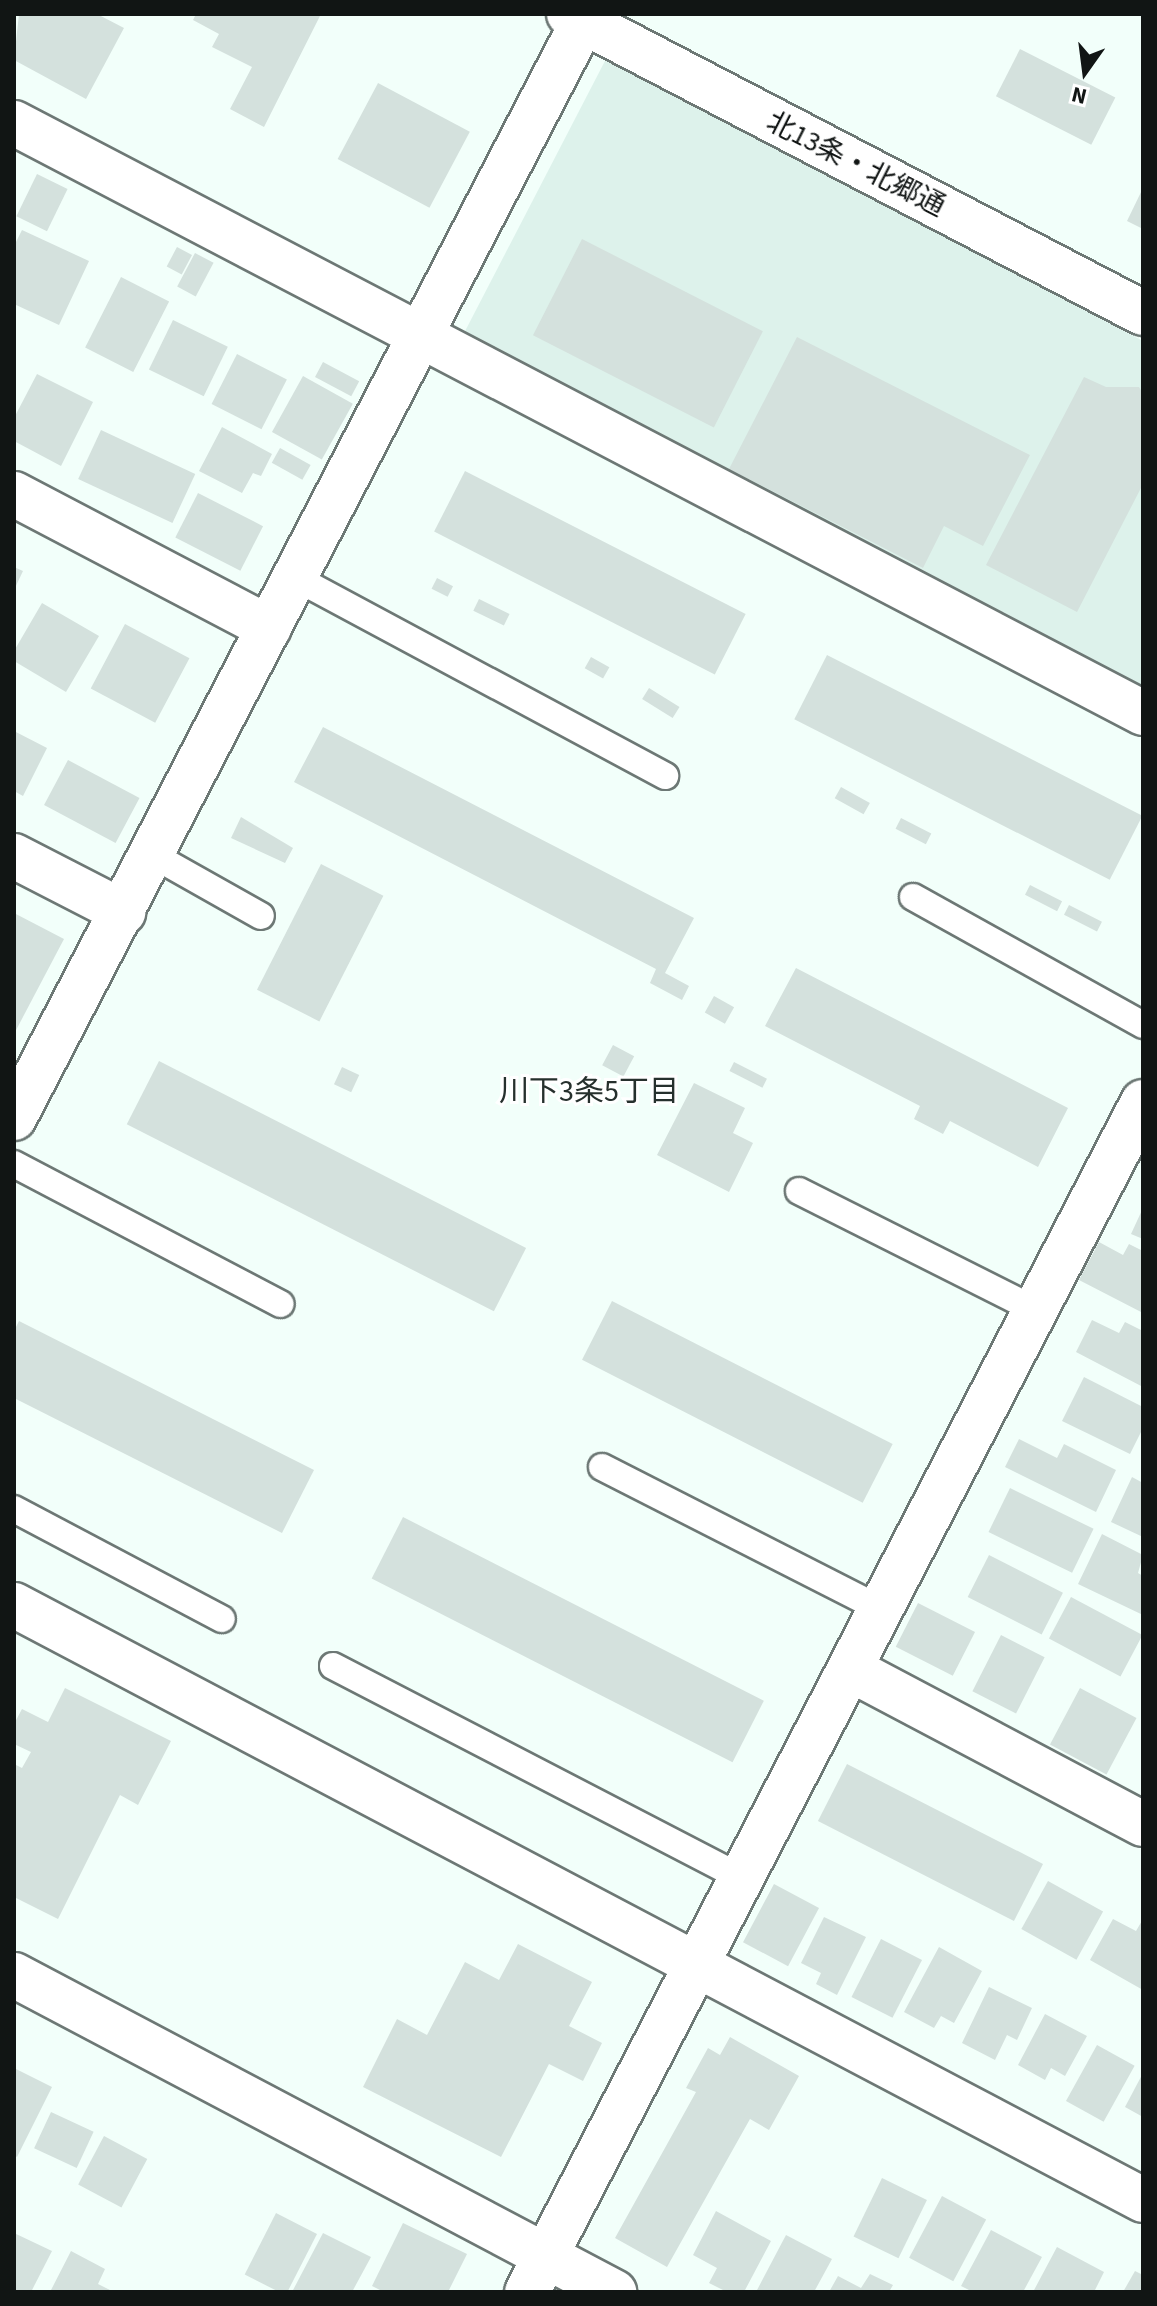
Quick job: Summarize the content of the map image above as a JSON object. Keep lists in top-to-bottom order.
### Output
{
  "streets": {
    "street": ["北13条・北郷通"]
  },
  "districts": ["川下3条5丁目"],
  "north": "bottom"
}
